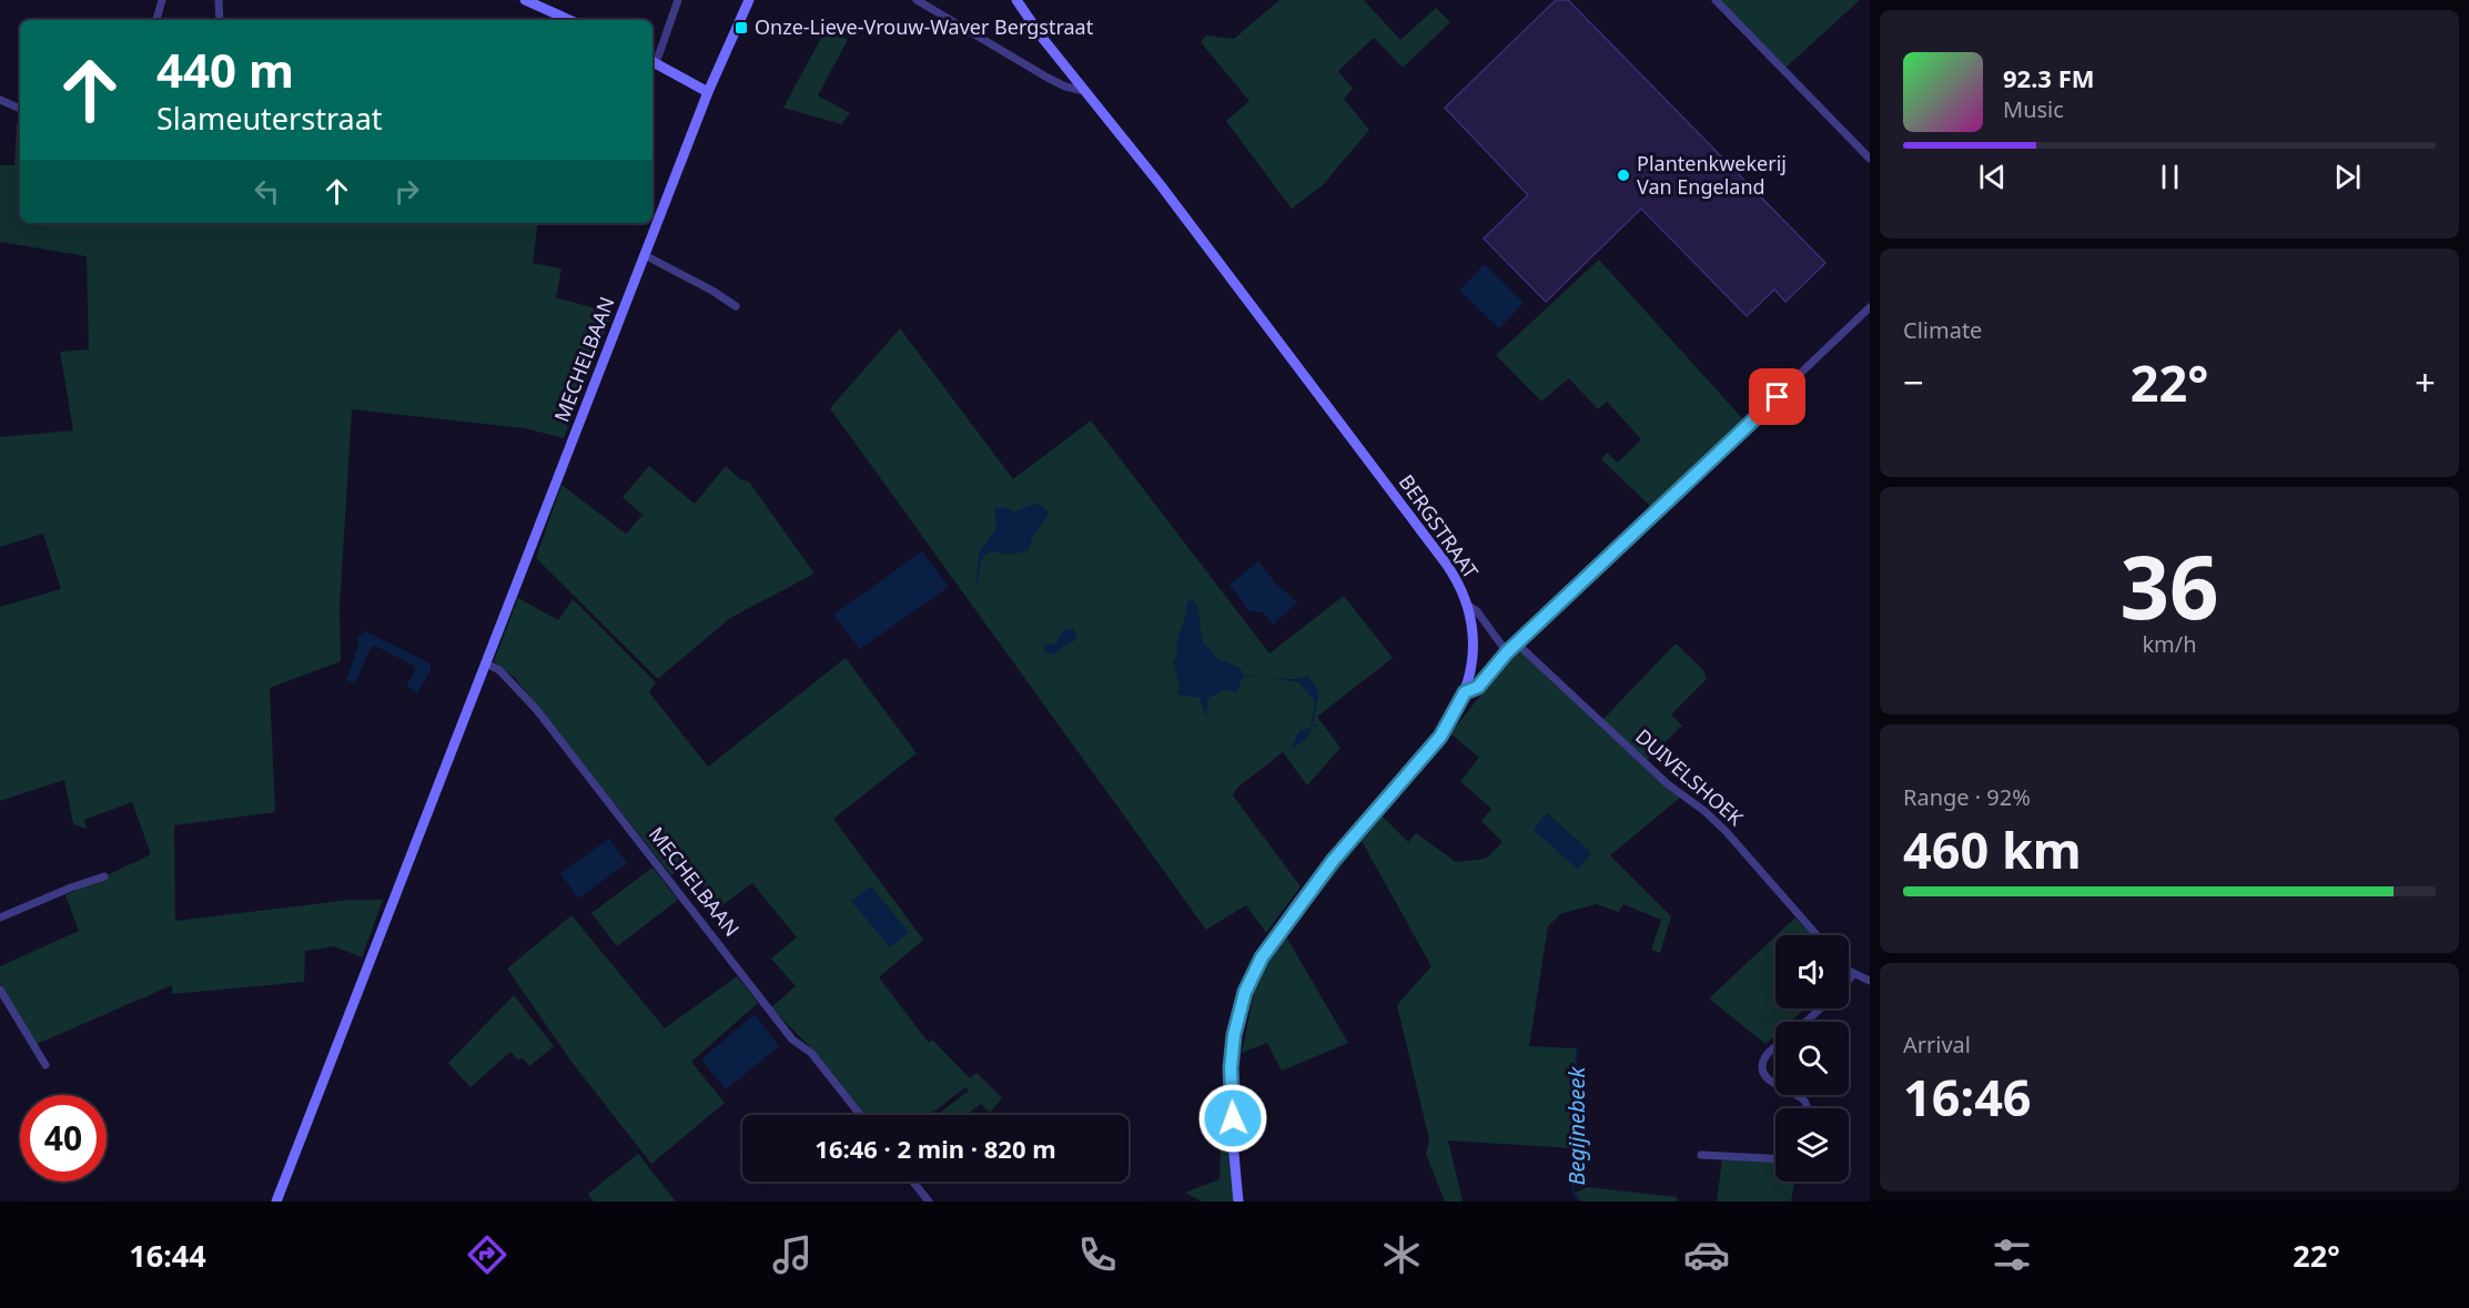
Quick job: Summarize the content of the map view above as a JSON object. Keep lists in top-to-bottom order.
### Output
{
  "streets": {
    "street": ["MECHELBAAN", "BERGSTRAAT", "DUIVELSHOEK"]
  },
  "water": ["Begijnebeek"],
  "places": {
    "transit": ["Onze-Lieve-Vrouw-Waver Bergstraat"],
    "other": ["Plantenkwekerij Van Engeland"]
  },
  "page": {
    "turn": ["440 m", "Slameuterstraat"],
    "song": ["92.3 FM", "Music"],
    "tile": [
      "Climate",
      ["36", "km/h"],
      ["Range · 92%", "460 km"],
      ["Arrival", "16:46"]
    ],
    "heat": ["−", "22°", "+"],
    "limit": "40",
    "trip": "16:46 · 2 min · 820 m",
    "tabs": ["16:44", "22°"]
  }
}
